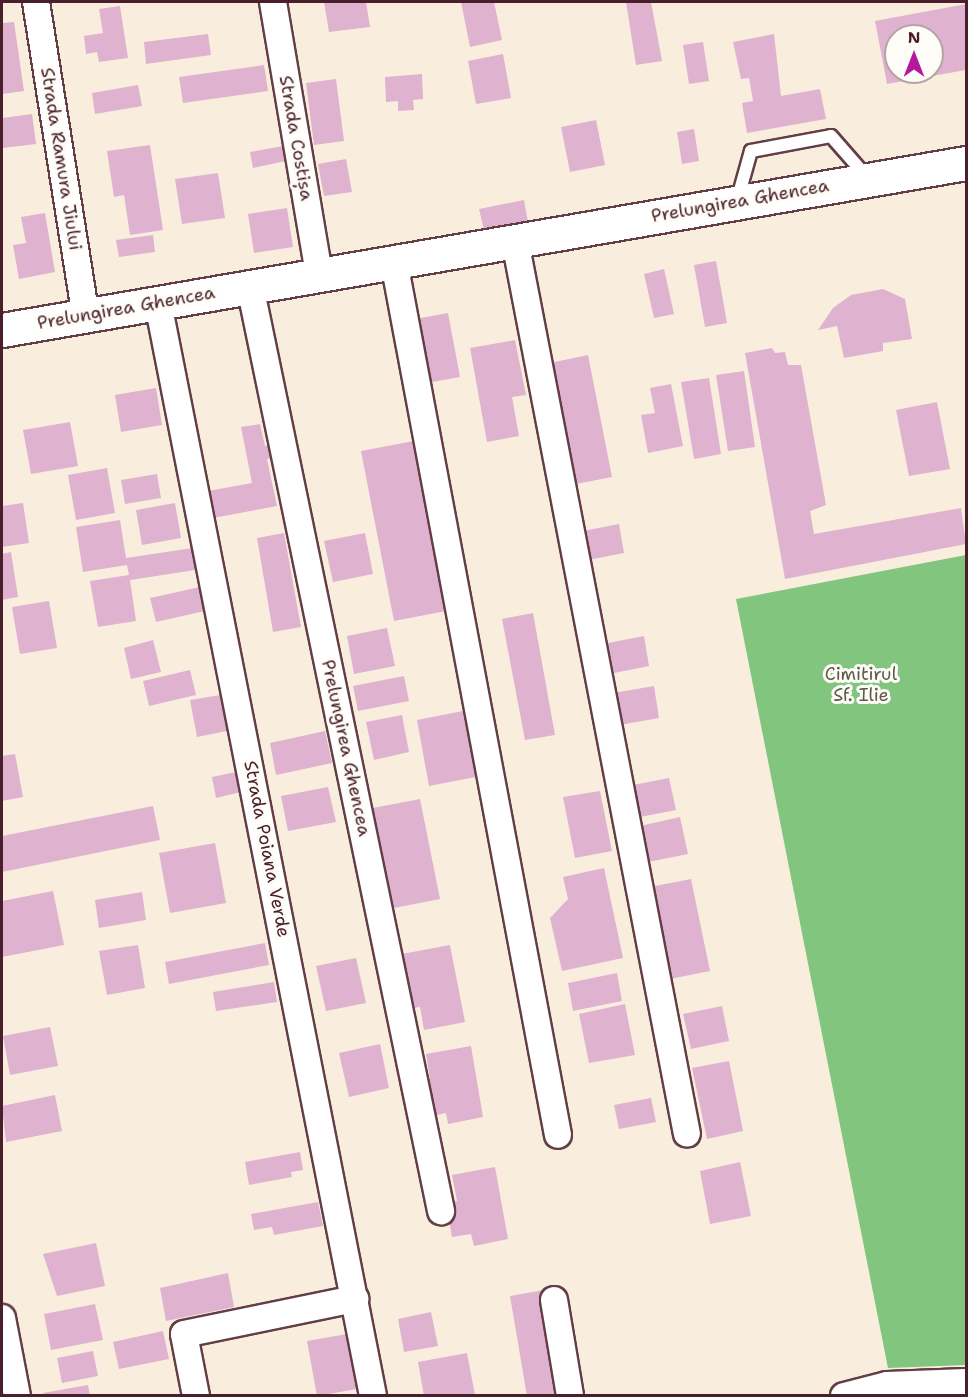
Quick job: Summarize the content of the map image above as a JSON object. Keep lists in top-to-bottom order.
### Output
{
  "streets": {
    "main road": ["Prelungirea Ghencea"],
    "street": ["Strada Costișa", "Strada Ramura Jiului", "Strada Poiana Verde"]
  },
  "crossings": [
    ["Strada Costișa", "Prelungirea Ghencea"],
    ["Strada Ramura Jiului", "Prelungirea Ghencea"],
    ["Prelungirea Ghencea", "Strada Poiana Verde"]
  ],
  "parks": ["Cimitirul Sf. Ilie"],
  "north": "top"
}
